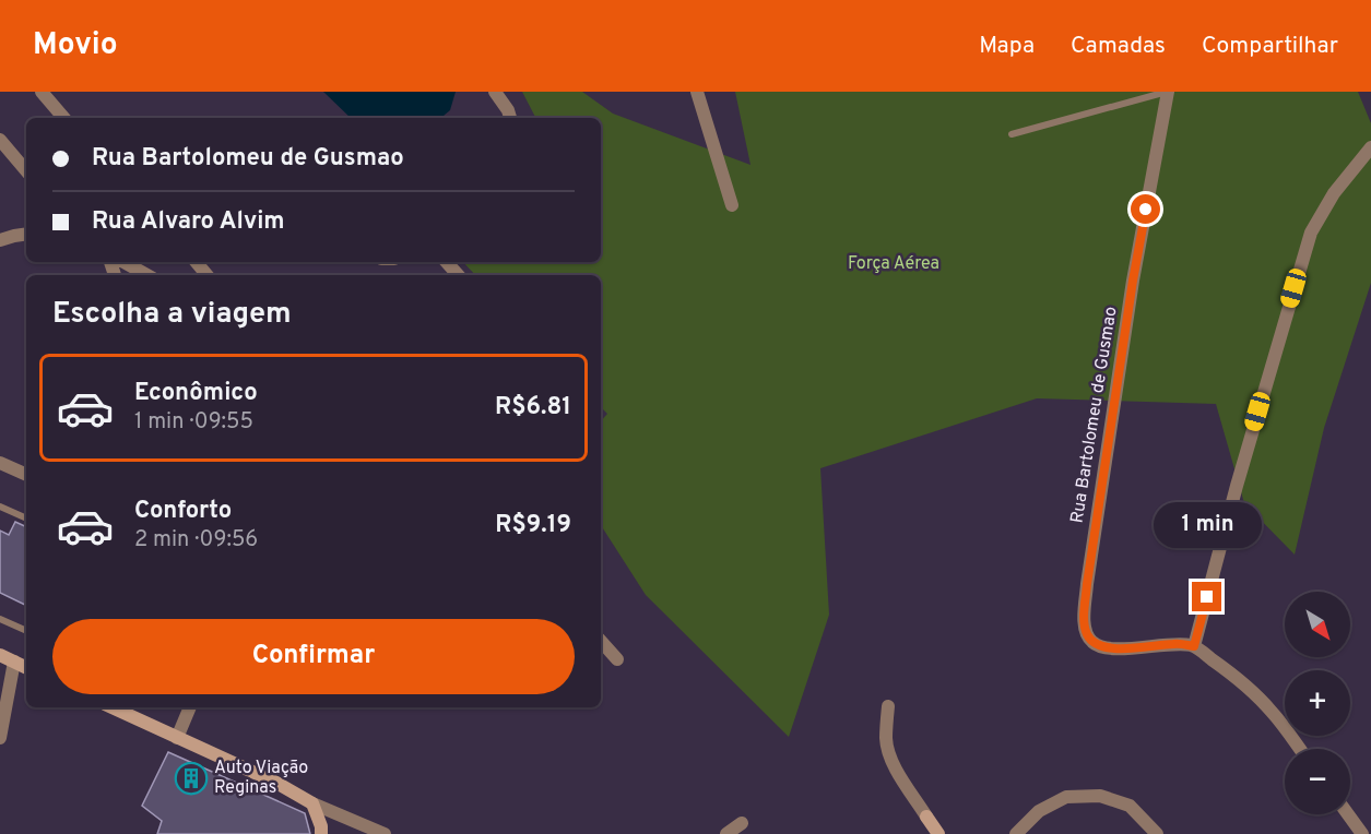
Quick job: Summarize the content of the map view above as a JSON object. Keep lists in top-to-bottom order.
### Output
{
  "streets": {
    "street": ["Rua Bartolomeu de Gusmao"]
  },
  "parks": ["Força Aérea"],
  "places": {
    "building": ["Auto Viação Reginas"]
  },
  "north": "bottom right",
  "page": {
    "header": "Movio",
    "nav": ["Mapa", "Camadas", "Compartilhar"],
    "banner": ["Rua Bartolomeu de Gusmao", "Rua Alvaro Alvim"],
    "heading": "Escolha a viagem",
    "list": [
      {
        "name": "Econômico",
        "note": "1 min · 09:55",
        "value": "R$6.81"
      },
      {
        "name": "Conforto",
        "note": "2 min · 09:56",
        "value": "R$9.19"
      }
    ],
    "bubble": "1 min",
    "map_buttons": ["+", "−"],
    "buttons": "Confirmar"
  }
}
